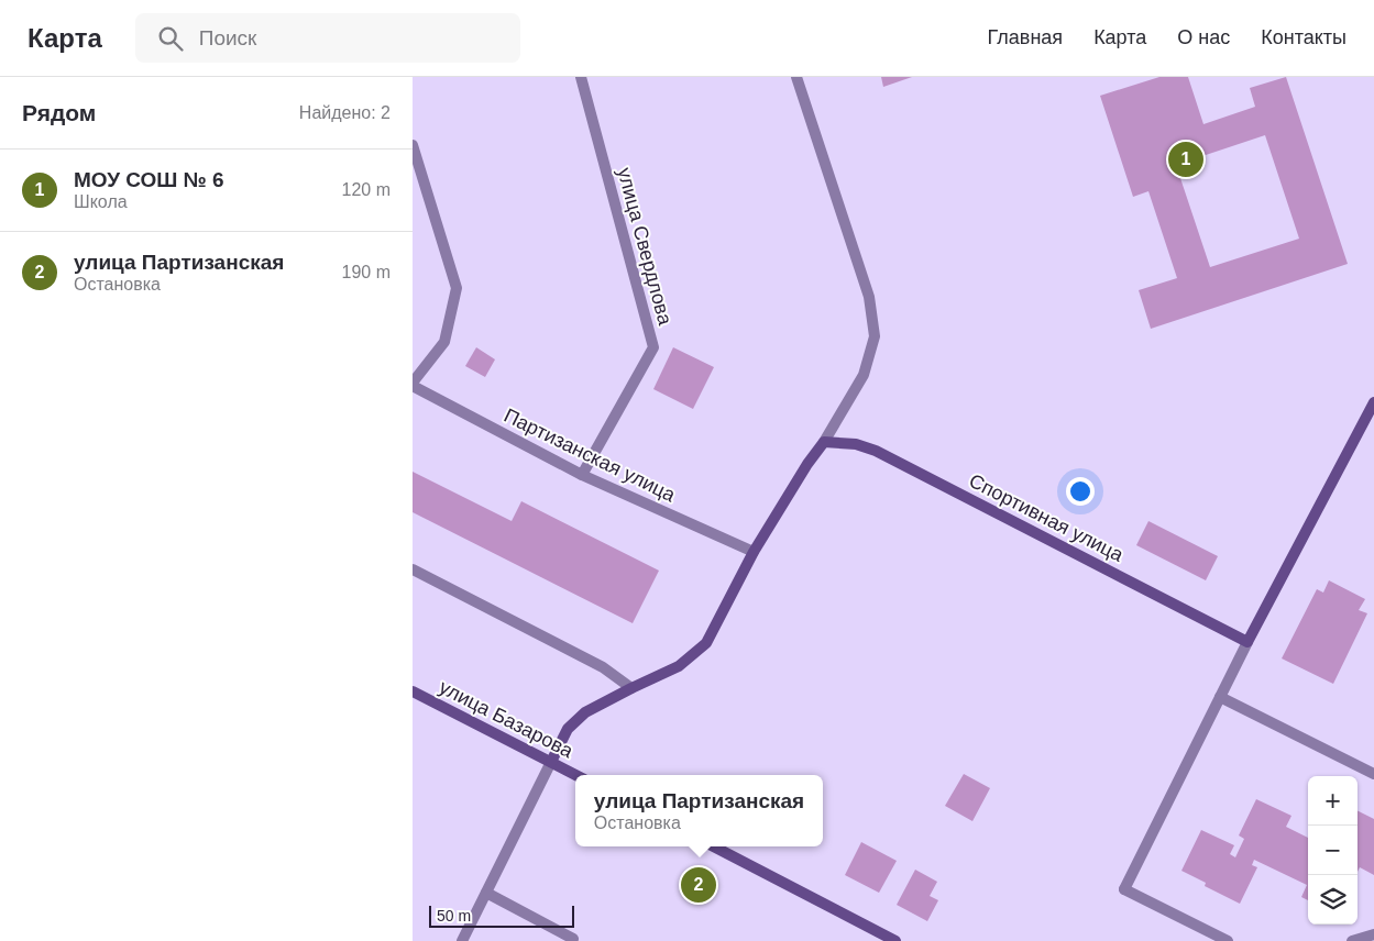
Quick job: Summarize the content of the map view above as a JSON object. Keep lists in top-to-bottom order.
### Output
{
  "streets": {
    "street": [
      "улица Свердлова",
      "Партизанская улица",
      "Спортивная улица",
      "улица Базарова"
    ]
  },
  "crossings": [
    ["улица Свердлова", "Партизанская улица"]
  ],
  "scale_bar": "50 m",
  "page": {
    "header": "Карта",
    "search": "Поиск",
    "nav": [
      "Главная",
      "Карта",
      "О нас",
      "Контакты"
    ],
    "heading": ["Рядом", "Найдено: 2"],
    "pins": ["1", "2"],
    "list": [
      {
        "mark": "1",
        "name": "МОУ СОШ № 6",
        "note": "Школа",
        "value": "120 m"
      },
      {
        "mark": "2",
        "name": "улица Партизанская",
        "note": "Остановка",
        "value": "190 m"
      }
    ],
    "popup": ["улица Партизанская", "Остановка"],
    "map_buttons": ["+", "−"],
    "scale": "50 m"
  }
}
